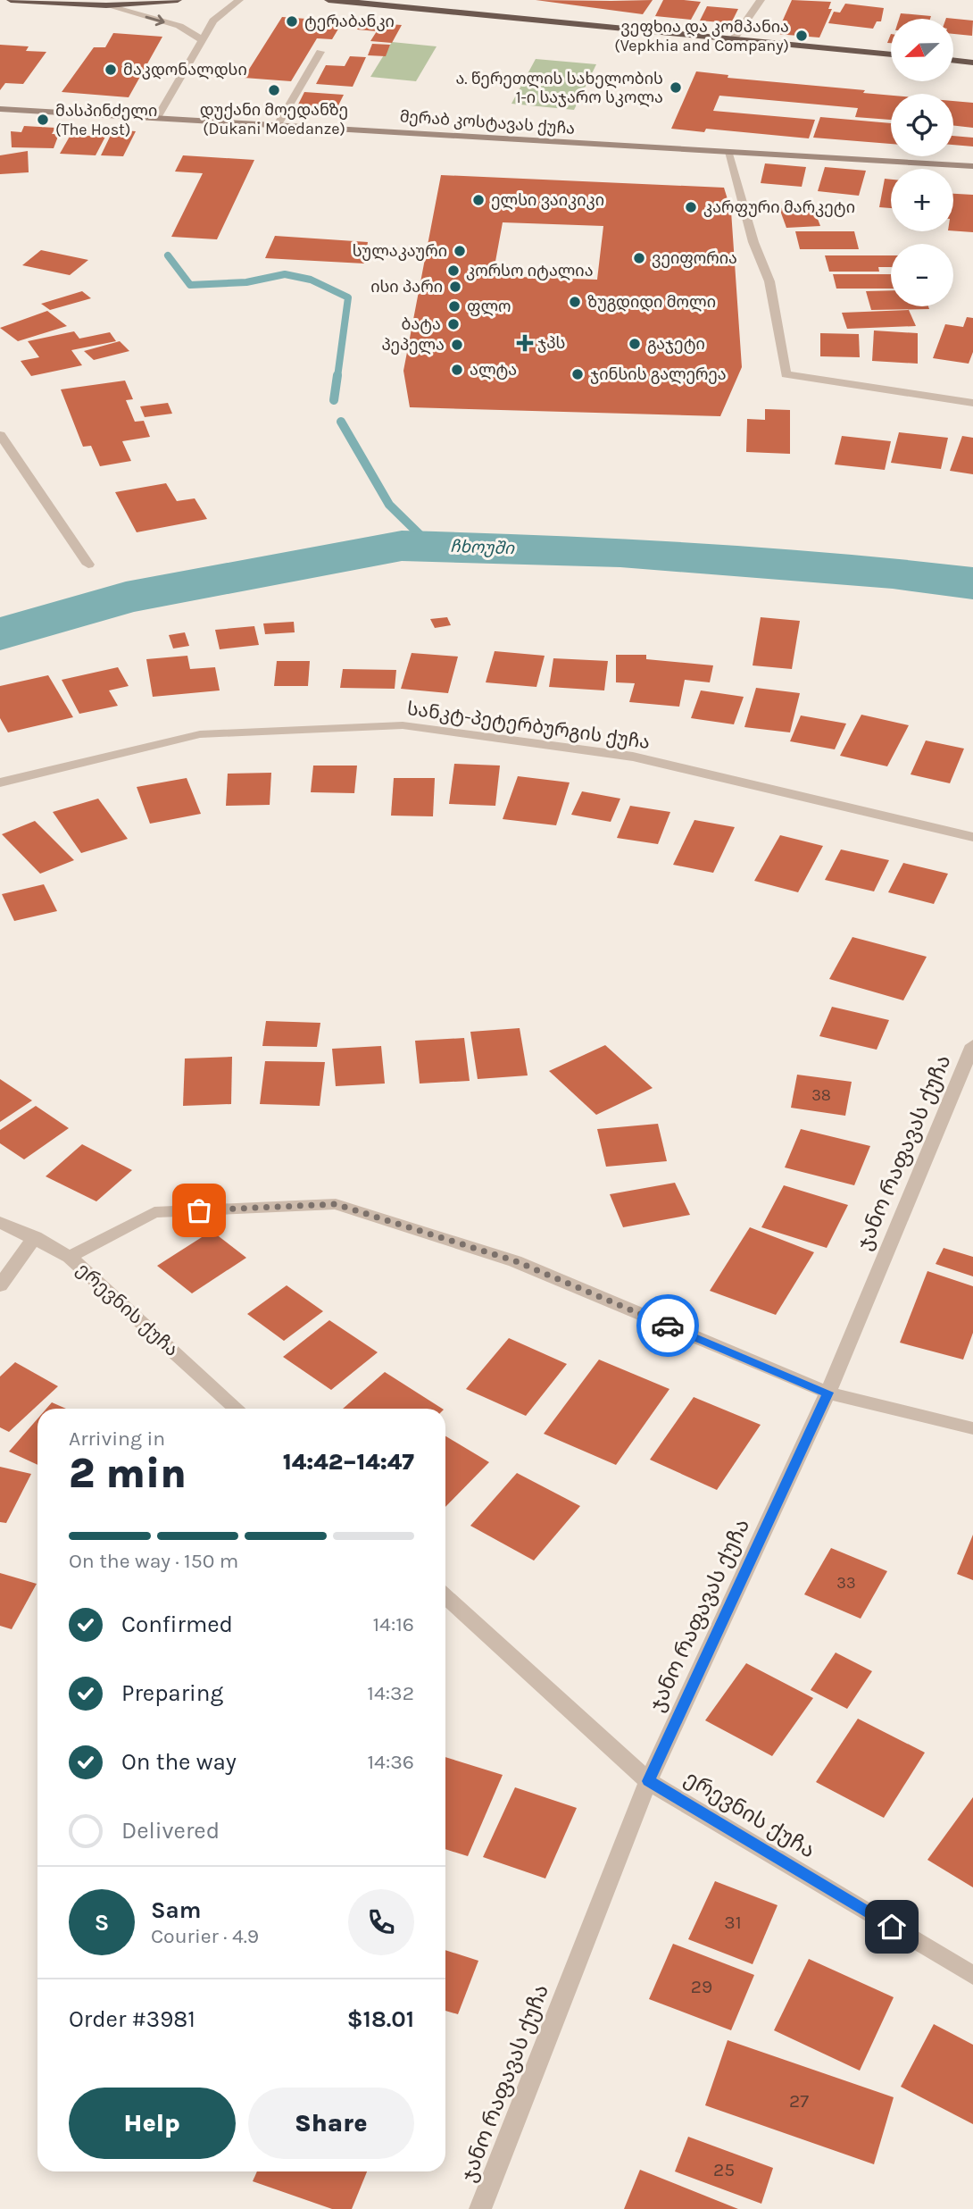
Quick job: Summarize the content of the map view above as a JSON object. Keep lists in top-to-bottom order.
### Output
{
  "streets": {
    "main road": ["მერაბ კოსტავას ქუჩა"],
    "street": ["სანკტ-პეტერბურგის ქუჩა", "ჯანო რაფავას ქუჩა", "ერევნის ქუჩა"]
  },
  "crossings": [
    ["ჯანო რაფავას ქუჩა", "ერევნის ქუჩა"]
  ],
  "water": ["ჩხოუში"],
  "places": {
    "other": [
      "ტერაბანკი",
      "ვეფხია და კომპანია (Vepkhia and Company)",
      "მაკდონალდსი",
      "ა. წერეთლის სახელობის 1-ი საჯარო სკოლა",
      "დუქანი მოედანზე (Dukani Moedanze)",
      "მასპინძელი (The Host)",
      "ელსი ვაიკიკი",
      "კარფური მარკეტი",
      "სულაკაური",
      "ვეიფორია",
      "კორსო იტალია",
      "ისი პარი",
      "ზუგდიდი მოლი",
      "ფლო",
      "ბატა",
      "გაჯეტი",
      "პეპელა",
      "ალტა",
      "ჯინსის გალერეა"
    ],
    "health": ["ჯპს"]
  },
  "house_numbers": [
    "38",
    "33",
    "31",
    "29",
    "27",
    "25"
  ],
  "north": "left",
  "page": {
    "map_buttons": ["+", "−"],
    "heading": ["2 min", "Arriving in", "14:42–14:47"],
    "panel": [
      "Sam",
      "Courier · 4.9",
      "Order #3981",
      "$18.01"
    ],
    "bar": "On the way · 150 m",
    "list": [
      ["Confirmed", "14:16"],
      ["Preparing", "14:32"],
      ["On the way", "14:36"],
      "Delivered"
    ],
    "round": "S",
    "buttons": ["Help", "Share"]
  }
}
